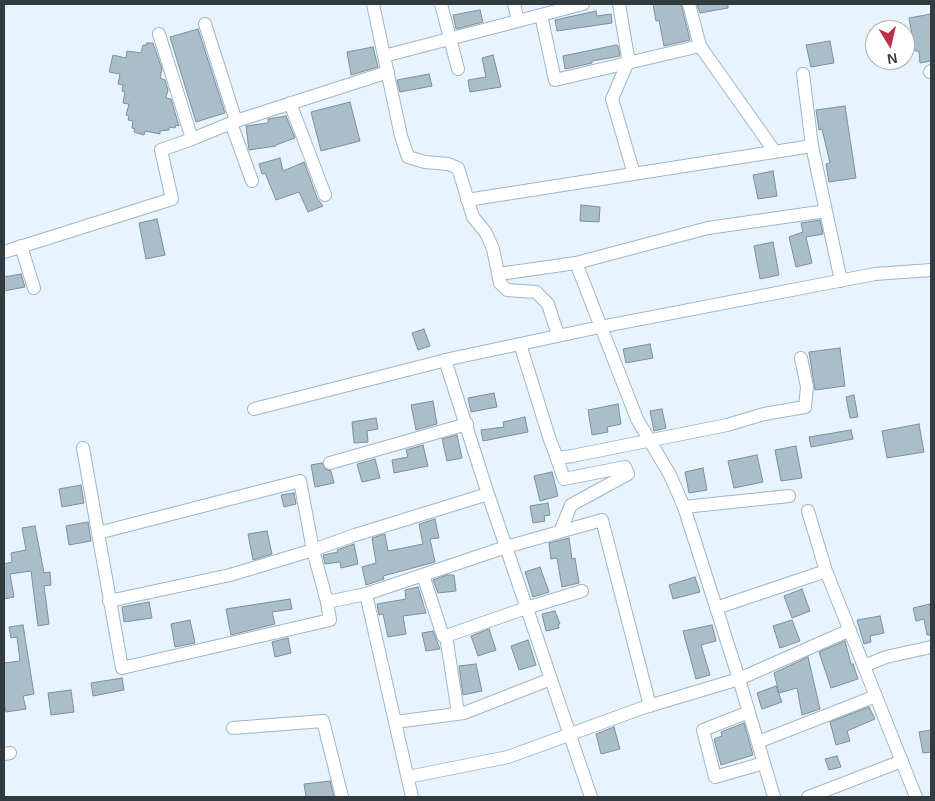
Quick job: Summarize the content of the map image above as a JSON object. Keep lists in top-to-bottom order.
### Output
{
  "north": "bottom"
}
